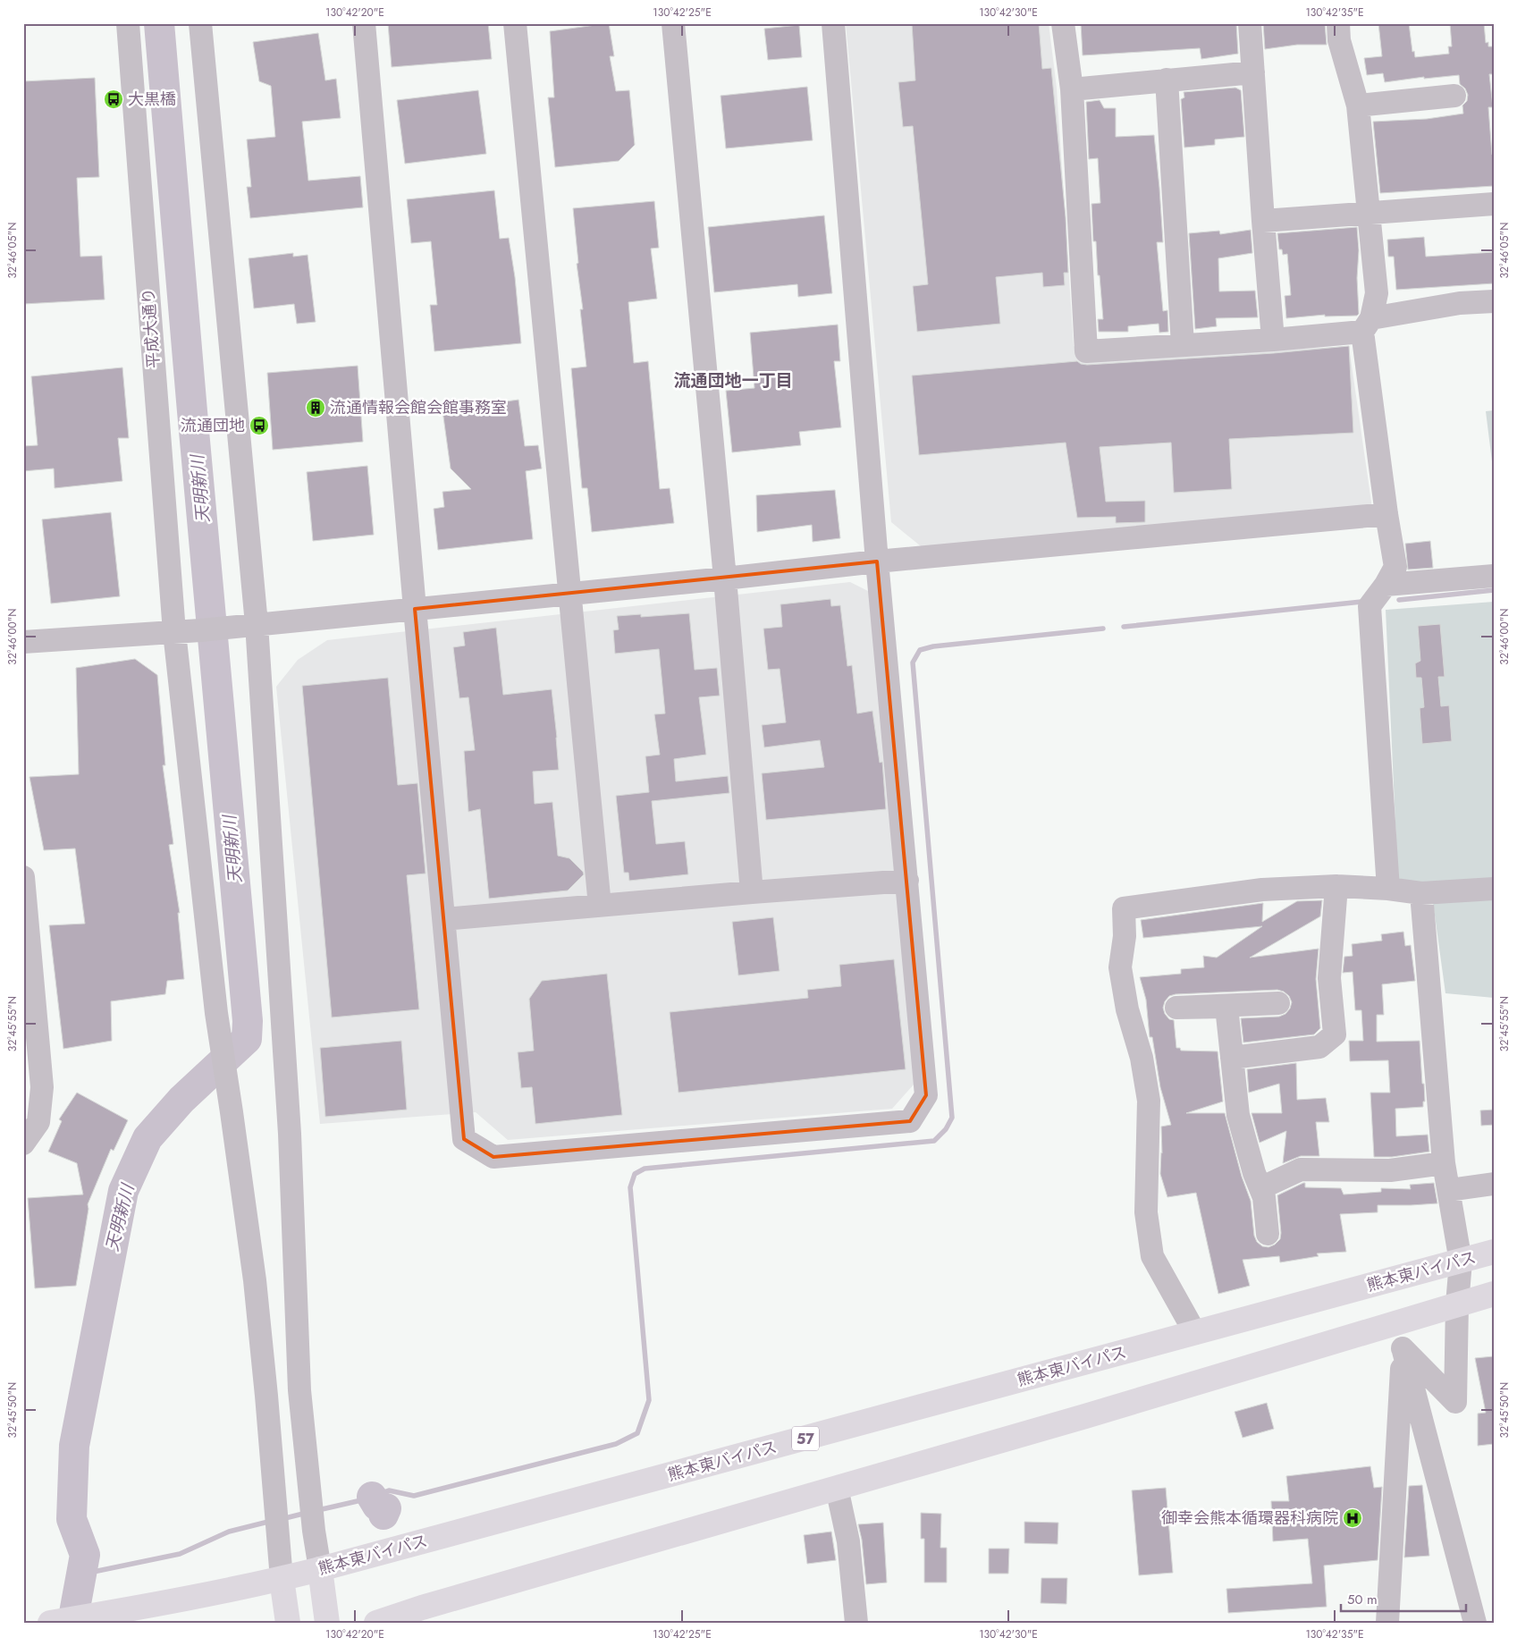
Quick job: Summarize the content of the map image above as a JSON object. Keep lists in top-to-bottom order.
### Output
{
  "streets": {
    "main road": ["熊本東バイパス", "57"],
    "street": ["平成大通り"]
  },
  "crossings": [
    ["平成大通り", "熊本東バイパス"]
  ],
  "districts": ["流通団地一丁目"],
  "water": ["天明新川"],
  "places": {
    "bus stop": ["大黒橋", "流通団地"],
    "building": ["流通情報会館会館事務室"],
    "hospital": ["御幸会熊本循環器科病院"]
  },
  "scale_bar": "50 m",
  "coordinates": [
    "130°42'20\"E",
    "130°42'25\"E",
    "130°42'30\"E",
    "130°42'35\"E",
    "32°46'05\"N",
    "32°46'00\"N",
    "32°45'55\"N",
    "32°45'50\"N"
  ]
}
